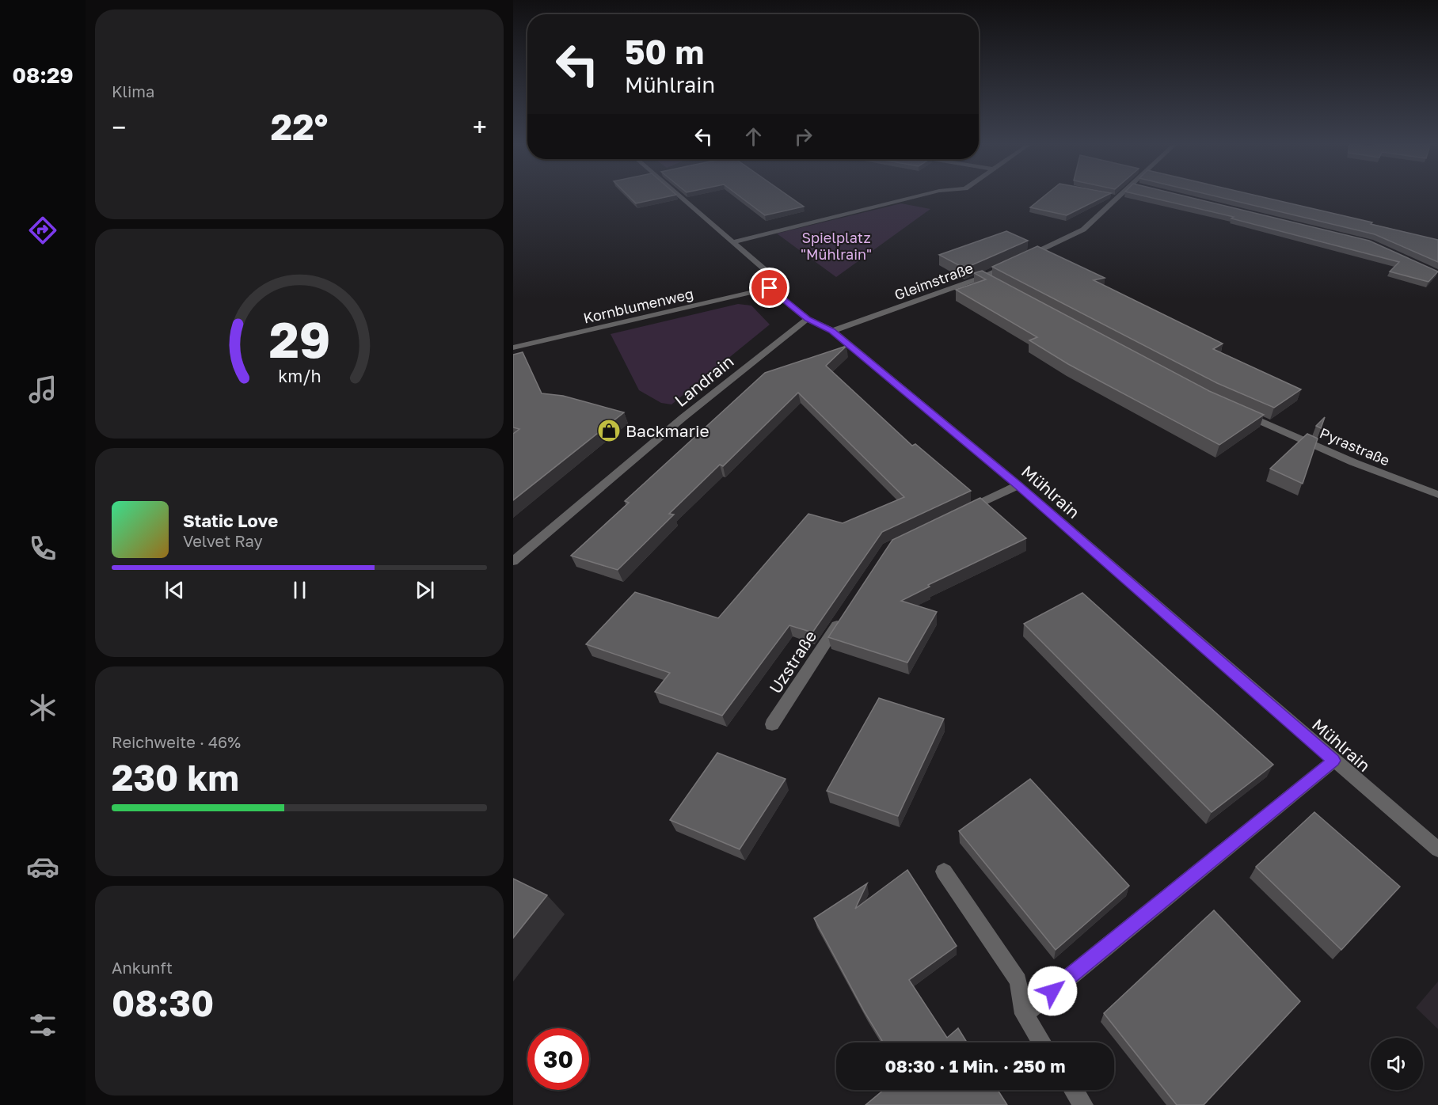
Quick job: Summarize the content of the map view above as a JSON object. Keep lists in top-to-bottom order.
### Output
{
  "streets": {
    "street": [
      "Gleimstraße",
      "Kornblumenweg",
      "Landrain",
      "Pyrastraße",
      "Mühlrain",
      "Uzstraße"
    ]
  },
  "crossings": [
    ["Gleimstraße", "Mühlrain"],
    ["Kornblumenweg", "Mühlrain"],
    ["Landrain", "Mühlrain"]
  ],
  "parks": ["Spielplatz \"Mühlrain\""],
  "places": {
    "shop": ["Backmarie"]
  },
  "page": {
    "tabs": "08:29",
    "tile": [
      "Klima",
      ["Reichweite · 46%", "230 km"],
      ["Ankunft", "08:30"]
    ],
    "turn": ["50 m", "Mühlrain"],
    "heat": ["−", "22°", "+"],
    "song": ["Static Love", "Velvet Ray"],
    "limit": "30",
    "trip": "08:30 · 1 Min. · 250 m",
    "gauge": ["29", "km/h"]
  }
}
